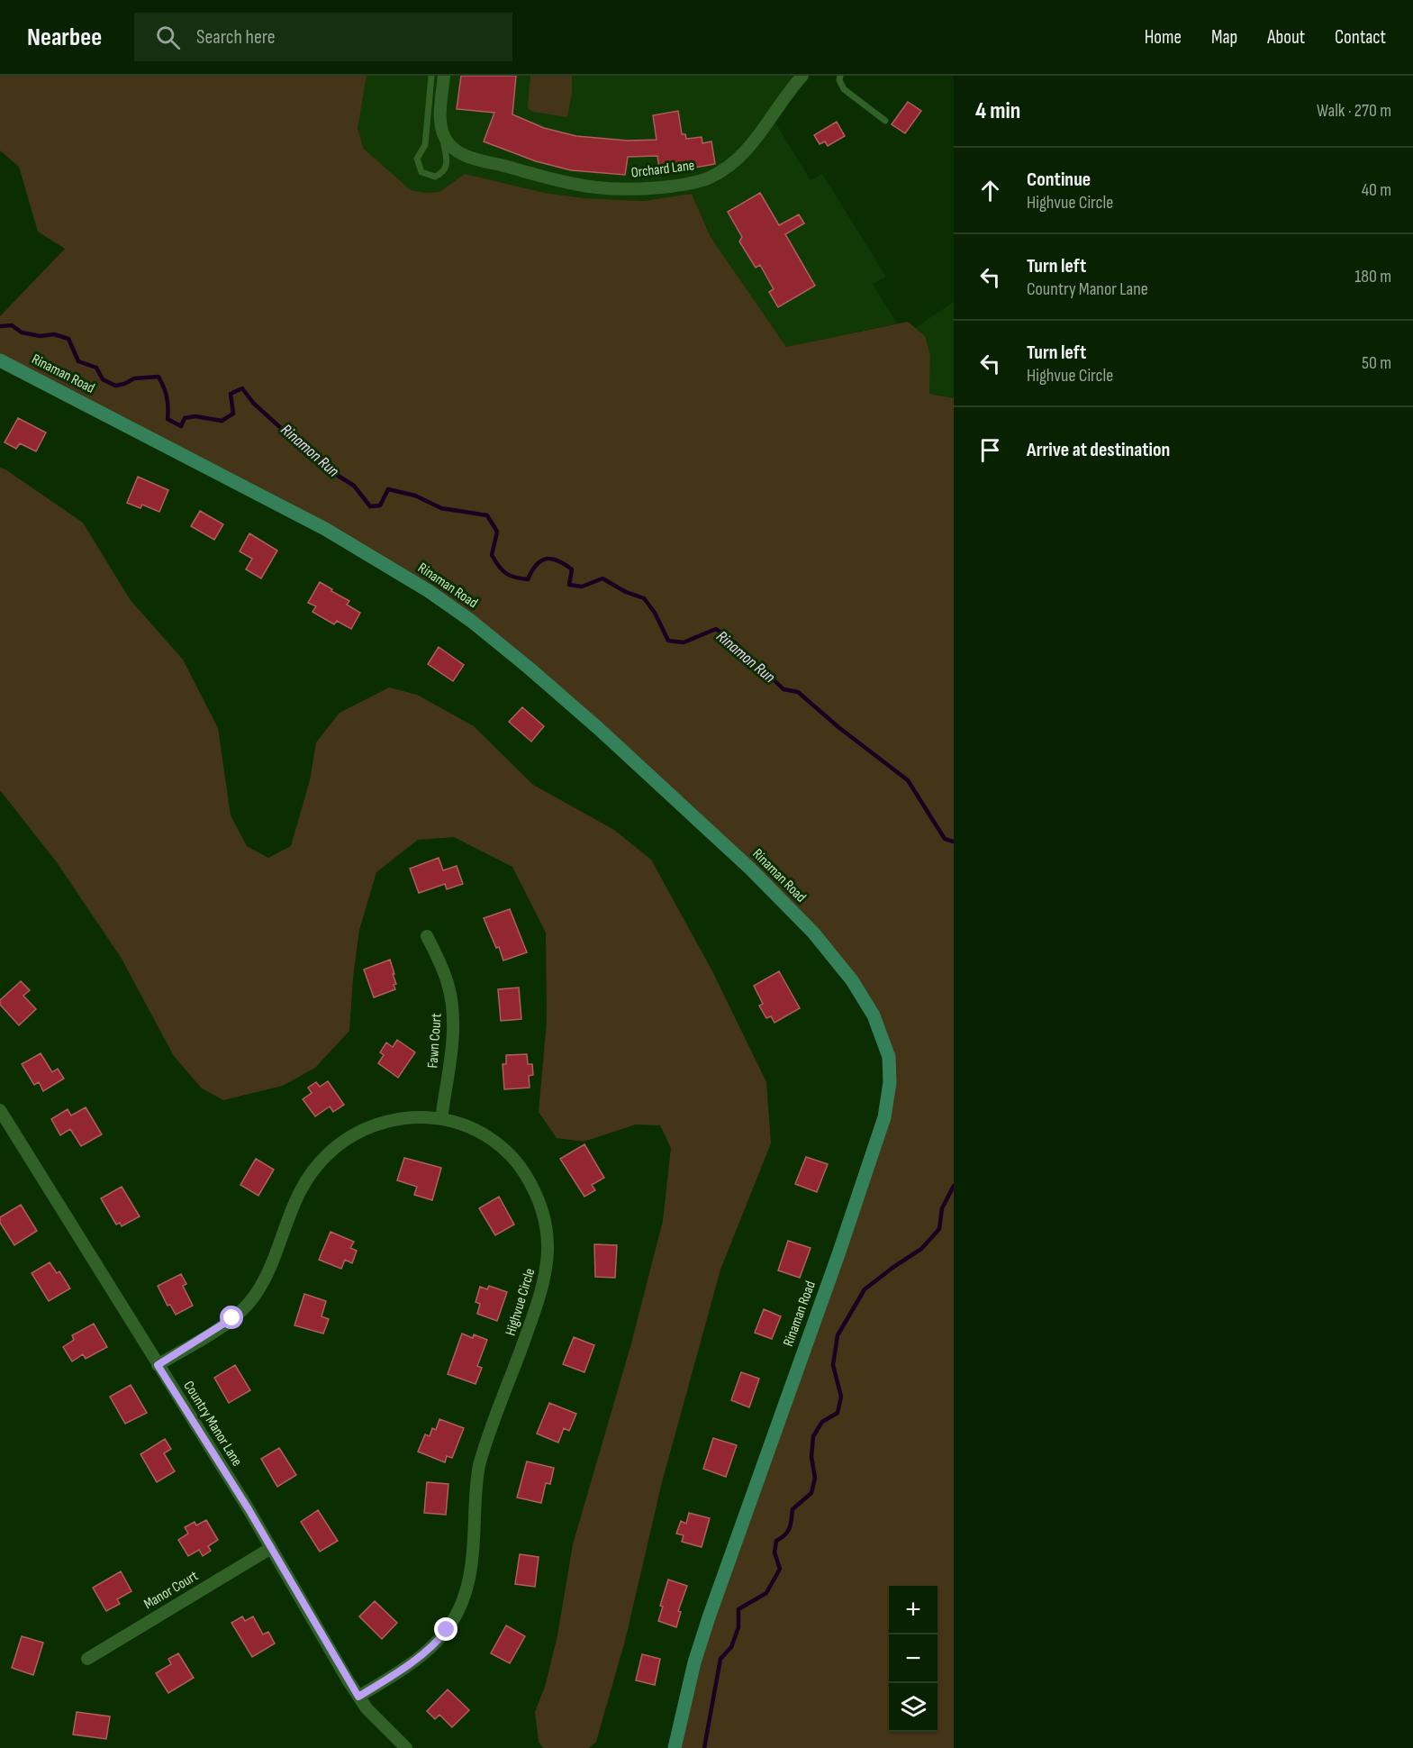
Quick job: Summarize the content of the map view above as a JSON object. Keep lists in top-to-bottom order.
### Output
{
  "streets": {
    "street": [
      "Orchard Lane",
      "Rinaman Road",
      "Fawn Court",
      "Highvue Circle",
      "Country Manor Lane",
      "Manor Court"
    ]
  },
  "crossings": [
    ["Fawn Court", "Highvue Circle"],
    ["Highvue Circle", "Country Manor Lane"],
    ["Country Manor Lane", "Manor Court"]
  ],
  "water": ["Rinamon Run"],
  "page": {
    "header": "Nearbee",
    "search": "Search here",
    "nav": [
      "Home",
      "Map",
      "About",
      "Contact"
    ],
    "heading": ["4 min", "Walk · 270 m"],
    "list": [
      ["Continue", "Highvue Circle", "40 m"],
      ["Turn left", "Country Manor Lane", "180 m"],
      ["Turn left", "Highvue Circle", "50 m"],
      "Arrive at destination"
    ],
    "map_buttons": ["+", "−"]
  }
}
